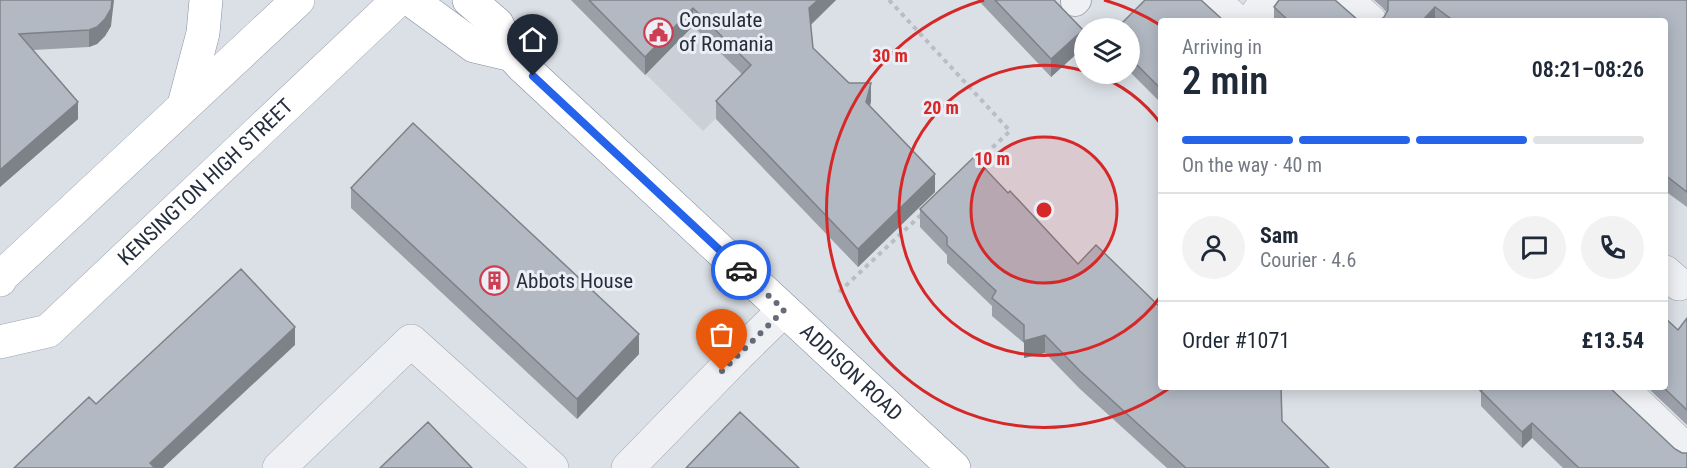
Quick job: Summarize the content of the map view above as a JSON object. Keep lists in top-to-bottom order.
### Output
{
  "streets": {
    "main road": ["KENSINGTON HIGH STREET", "ADDISON ROAD"]
  },
  "places": {
    "public building": ["Consulate of Romania"],
    "building": ["Abbots House"]
  },
  "page": {
    "heading": ["2 min", "Arriving in", "08:21–08:26"],
    "panel": [
      "Sam",
      "Courier · 4.6",
      "Order #1071",
      "£13.54"
    ],
    "bar": "On the way · 40 m"
  },
  "rings": ["30 m", "20 m", "10 m"]
}
